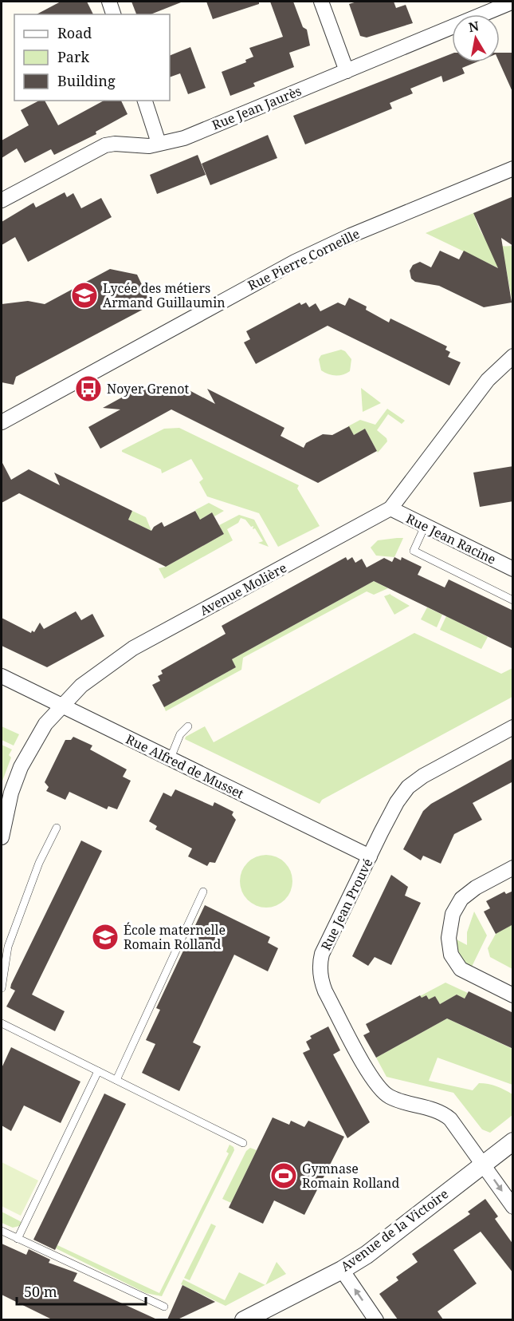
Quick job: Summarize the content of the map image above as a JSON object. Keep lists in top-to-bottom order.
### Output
{
  "streets": {
    "street": [
      "Rue Jean Jaurès",
      "Rue Pierre Corneille",
      "Rue Jean Racine",
      "Avenue Molière",
      "Rue Alfred de Musset",
      "Rue Jean Prouvé",
      "Avenue de la Victoire"
    ]
  },
  "crossings": [
    ["Rue Jean Racine", "Avenue Molière"],
    ["Avenue Molière", "Rue Alfred de Musset"],
    ["Rue Alfred de Musset", "Rue Jean Prouvé"],
    ["Rue Jean Prouvé", "Avenue de la Victoire"]
  ],
  "places": {
    "school or university": ["Lycée des métiers Armand Guillaumin", "École maternelle Romain Rolland"],
    "bus stop": ["Noyer Grenot"],
    "sports": ["Gymnase Romain Rolland"]
  },
  "legend": ["Road", "Park", "Building"],
  "scale_bar": "50 m",
  "north": "top"
}
